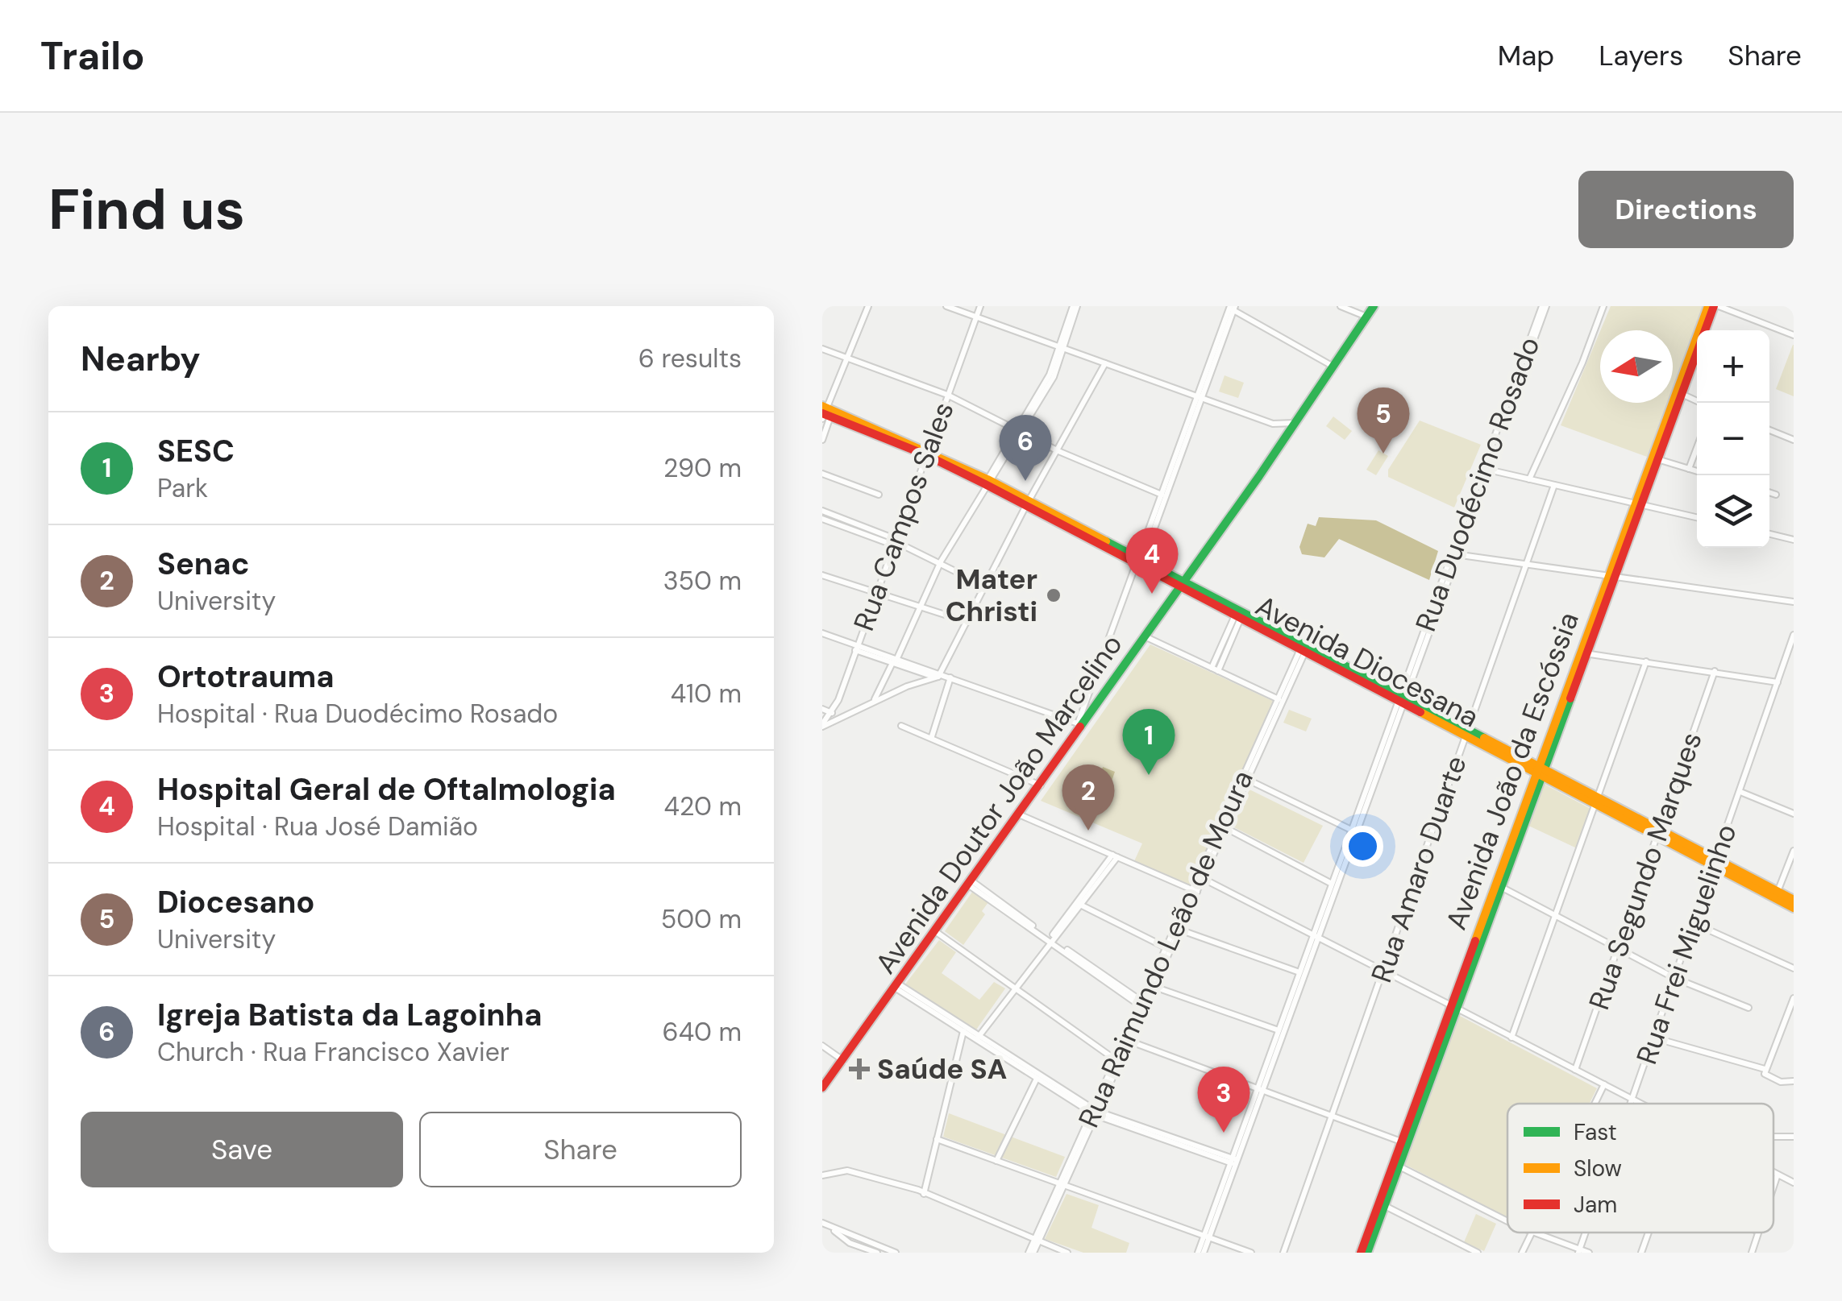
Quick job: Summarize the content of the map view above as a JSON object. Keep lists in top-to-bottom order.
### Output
{
  "streets": {
    "street": [
      "Rua Duodécimo Rosado",
      "Rua Campos Sales",
      "Avenida Diocesana",
      "Avenida João da Escóssia",
      "Avenida Doutor João Marcelino",
      "Rua Amaro Duarte",
      "Rua Segundo Marques",
      "Rua Frei Miguelinho",
      "Rua Raimundo Leão de Moura"
    ]
  },
  "crossings": [
    ["Rua Duodécimo Rosado", "Avenida Diocesana"],
    ["Rua Campos Sales", "Avenida Diocesana"],
    ["Avenida Diocesana", "Avenida João da Escóssia"],
    ["Avenida Diocesana", "Avenida Doutor João Marcelino"],
    ["Avenida Diocesana", "Rua Amaro Duarte"],
    ["Avenida Diocesana", "Rua Segundo Marques"],
    ["Avenida Diocesana", "Rua Frei Miguelinho"],
    ["Avenida Diocesana", "Rua Raimundo Leão de Moura"]
  ],
  "places": {
    "other": ["Mater Christi"],
    "health": ["Saúde SA"]
  },
  "legend": ["Fast", "Slow", "Jam"],
  "north": "left",
  "page": {
    "header": "Trailo",
    "nav": ["Map", "Layers", "Share"],
    "buttons": [
      "Directions",
      ["Save", "Share"]
    ],
    "title": "Find us",
    "heading": ["Nearby", "6 results"],
    "map_buttons": ["+", "−"],
    "pins": [
      "5",
      "6",
      "4",
      "1",
      "2",
      "3"
    ],
    "list": [
      {
        "mark": "1",
        "name": "SESC",
        "note": "Park",
        "value": "290 m"
      },
      {
        "mark": "2",
        "name": "Senac",
        "note": "University",
        "value": "350 m"
      },
      {
        "mark": "3",
        "name": "Ortotrauma",
        "note": "Hospital · Rua Duodécimo Rosado",
        "value": "410 m"
      },
      {
        "mark": "4",
        "name": "Hospital Geral de Oftalmologia",
        "note": "Hospital · Rua José Damião",
        "value": "420 m"
      },
      {
        "mark": "5",
        "name": "Diocesano",
        "note": "University",
        "value": "500 m"
      },
      {
        "mark": "6",
        "name": "Igreja Batista da Lagoinha",
        "note": "Church · Rua Francisco Xavier",
        "value": "640 m"
      }
    ]
  }
}
